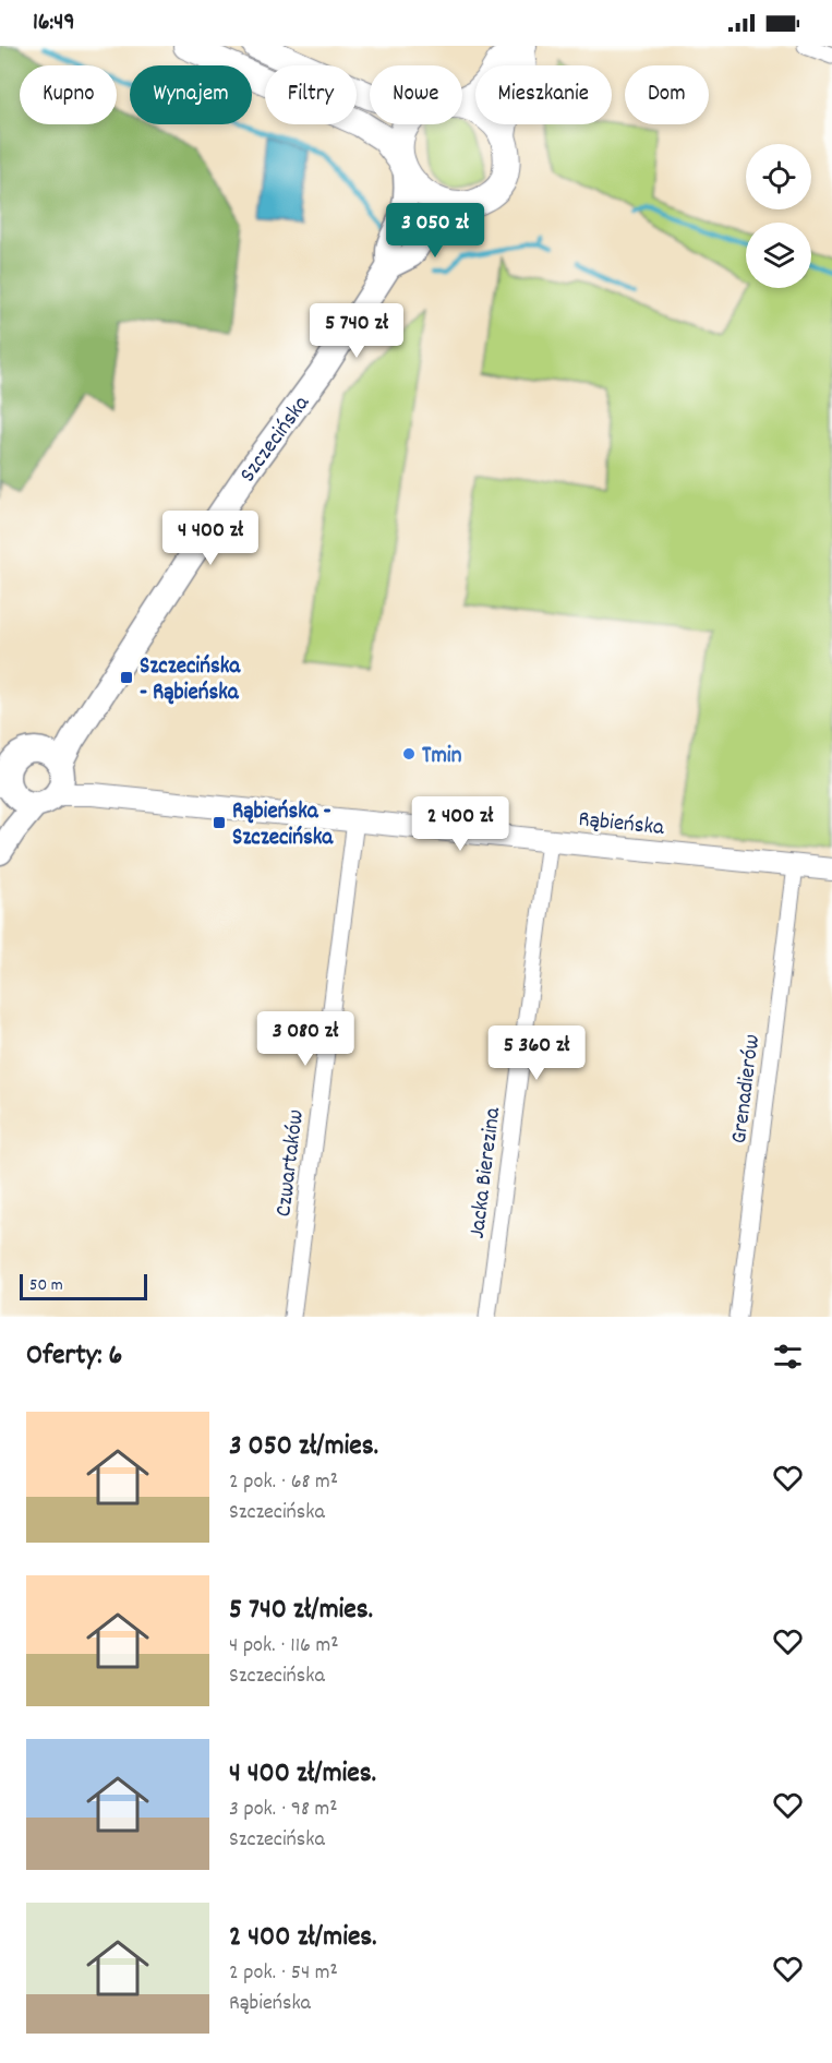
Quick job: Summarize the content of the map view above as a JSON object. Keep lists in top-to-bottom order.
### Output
{
  "streets": {
    "main road": ["Szczecińska"],
    "street": [
      "Rąbieńska",
      "Grenadierów",
      "Czwartaków",
      "Jacka Bierezina"
    ]
  },
  "crossings": [
    ["Szczecińska", "Rąbieńska"],
    ["Rąbieńska", "Grenadierów"],
    ["Rąbieńska", "Czwartaków"],
    ["Rąbieńska", "Jacka Bierezina"]
  ],
  "places": {
    "transit": ["Szczecińska - Rąbieńska", "Rąbieńska - Szczecińska"],
    "other": ["Tmin"]
  },
  "scale_bar": "50 m",
  "page": {
    "status": "16:49",
    "chip": [
      "Kupno",
      "Wynajem",
      "Filtry",
      "Nowe",
      "Mieszkanie",
      "Dom"
    ],
    "price": [
      "3 050 zł",
      "5 740 zł",
      "4 400 zł",
      "2 400 zł",
      "3 080 zł",
      "5 360 zł"
    ],
    "scale": "50 m",
    "heading": "Oferty: 6",
    "list": [
      {
        "name": "3 050 zł/mies.",
        "note": "2 pok. · 68 m² · Szczecińska"
      },
      {
        "name": "5 740 zł/mies.",
        "note": "4 pok. · 116 m² · Szczecińska"
      },
      {
        "name": "4 400 zł/mies.",
        "note": "3 pok. · 98 m² · Szczecińska"
      },
      {
        "name": "2 400 zł/mies.",
        "note": "2 pok. · 54 m² · Rąbieńska"
      }
    ]
  }
}
